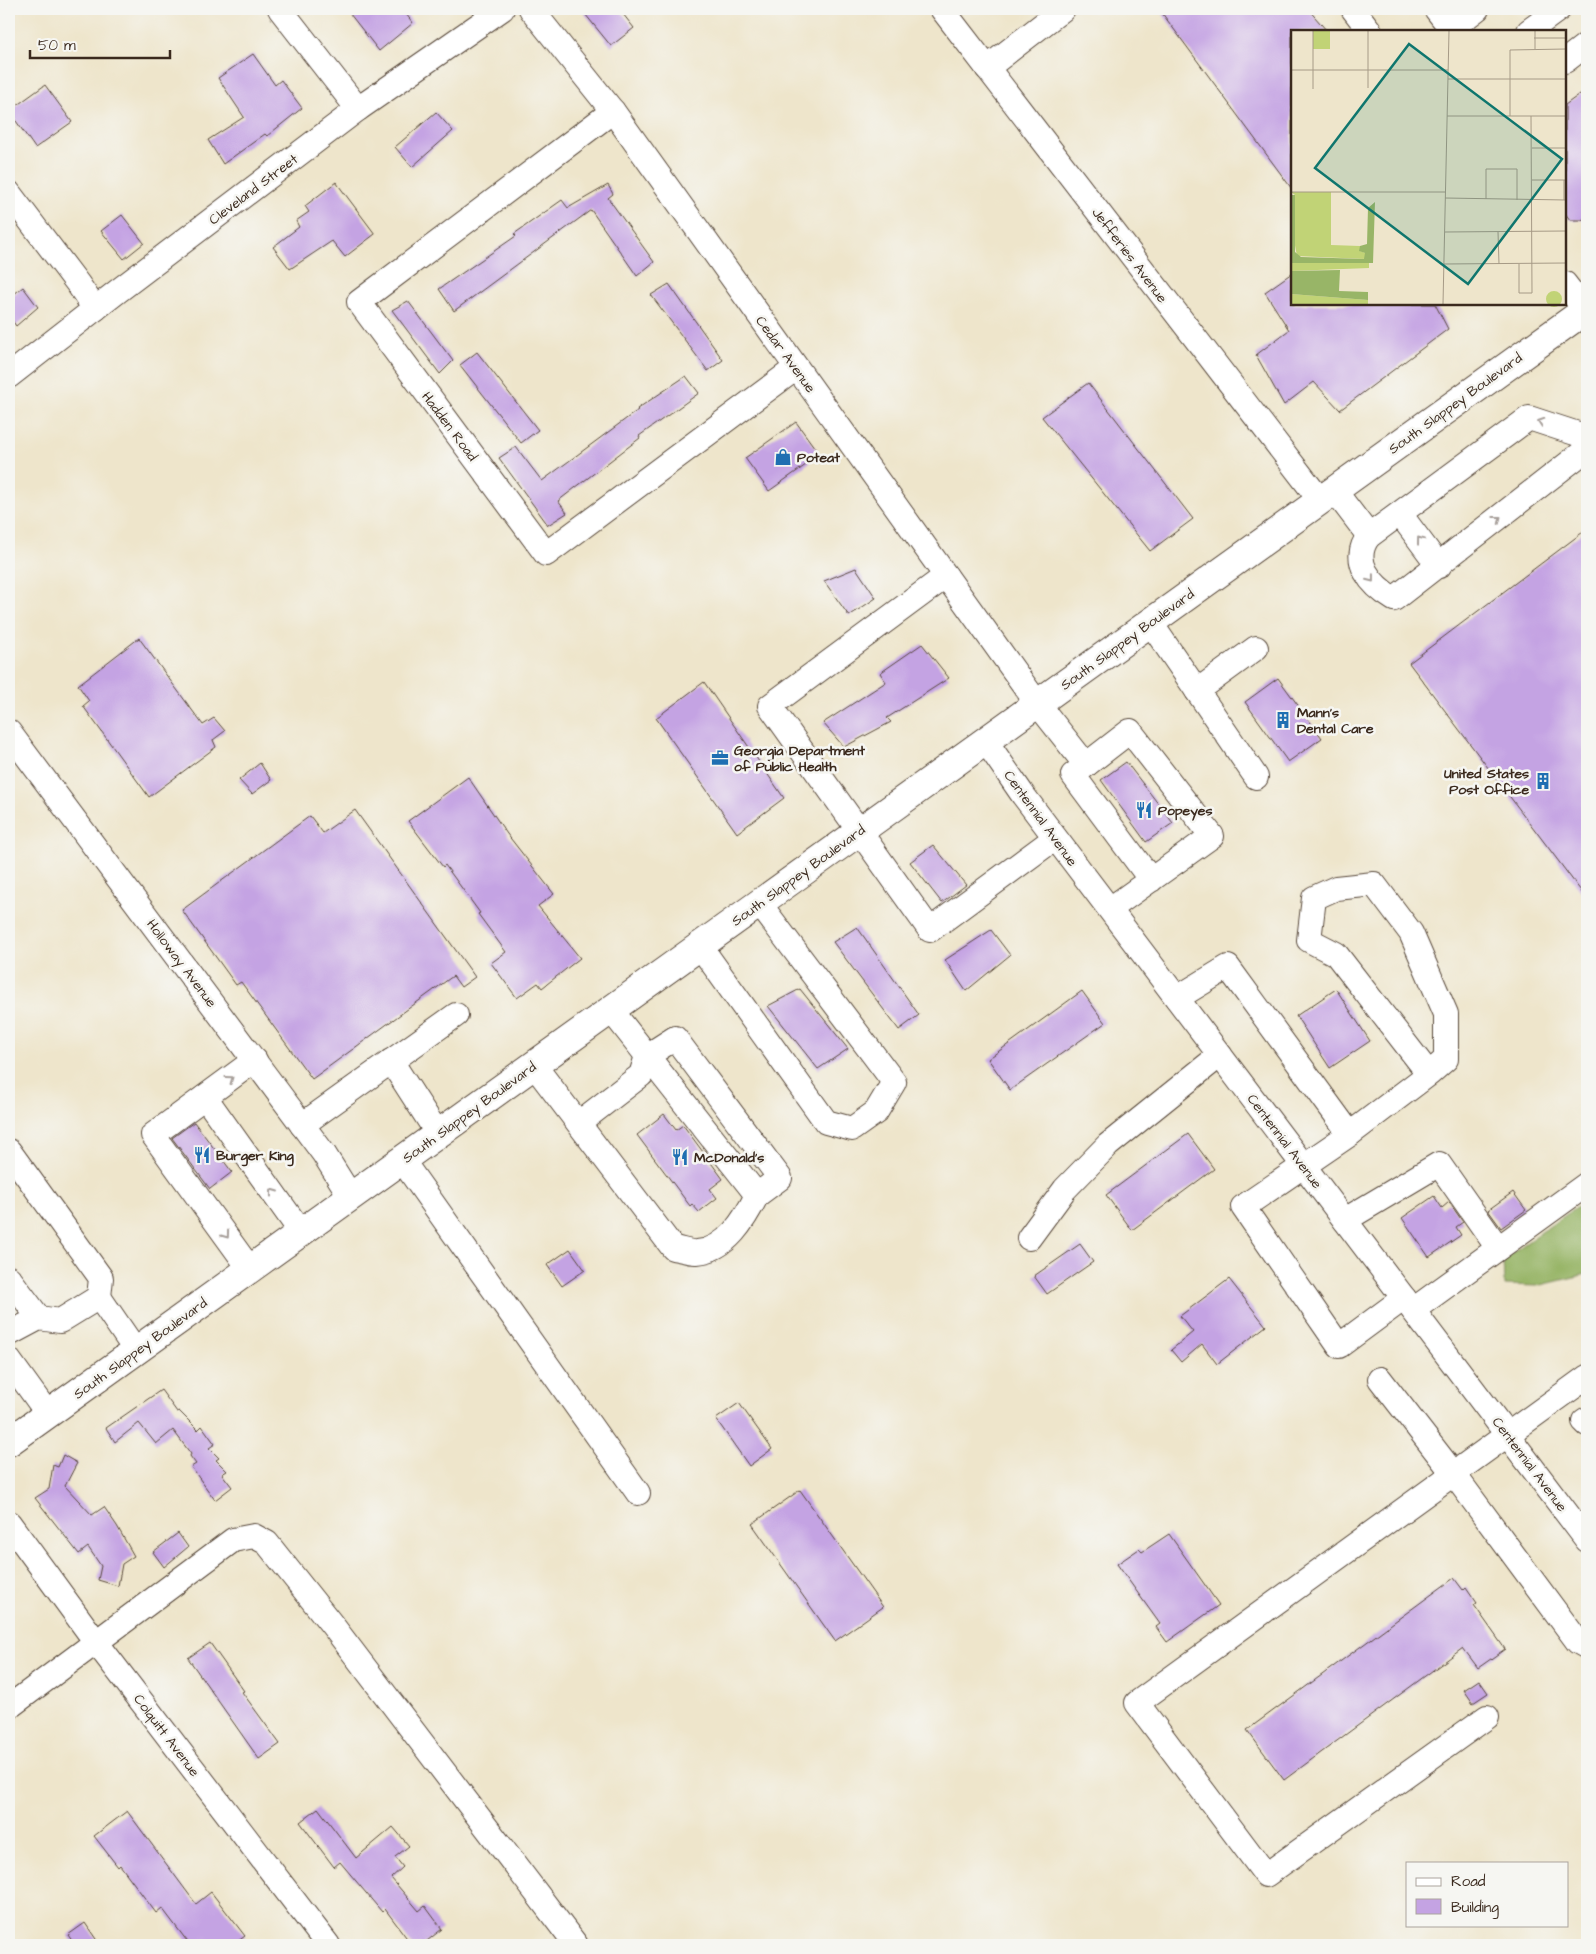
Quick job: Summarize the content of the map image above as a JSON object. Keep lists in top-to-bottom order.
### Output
{
  "streets": {
    "main road": ["South Slappey Boulevard"],
    "street": [
      "Cleveland Street",
      "Jefferies Avenue",
      "Cedar Avenue",
      "Hadden Road",
      "Centennial Avenue",
      "Holloway Avenue",
      "Colquitt Avenue"
    ]
  },
  "crossings": [
    ["Jefferies Avenue", "South Slappey Boulevard"],
    ["Cedar Avenue", "South Slappey Boulevard"],
    ["Cedar Avenue", "Hadden Road"],
    ["South Slappey Boulevard", "Centennial Avenue"],
    ["South Slappey Boulevard", "Holloway Avenue"]
  ],
  "places": {
    "shop": ["Poteat"],
    "building": ["Mann's Dental Care", "United States Post Office"],
    "office": ["Georgia Department of Public Health"],
    "restaurant": ["Popeyes", "Burger King", "McDonald's"]
  },
  "legend": ["Road", "Building"],
  "scale_bar": "50 m"
}
